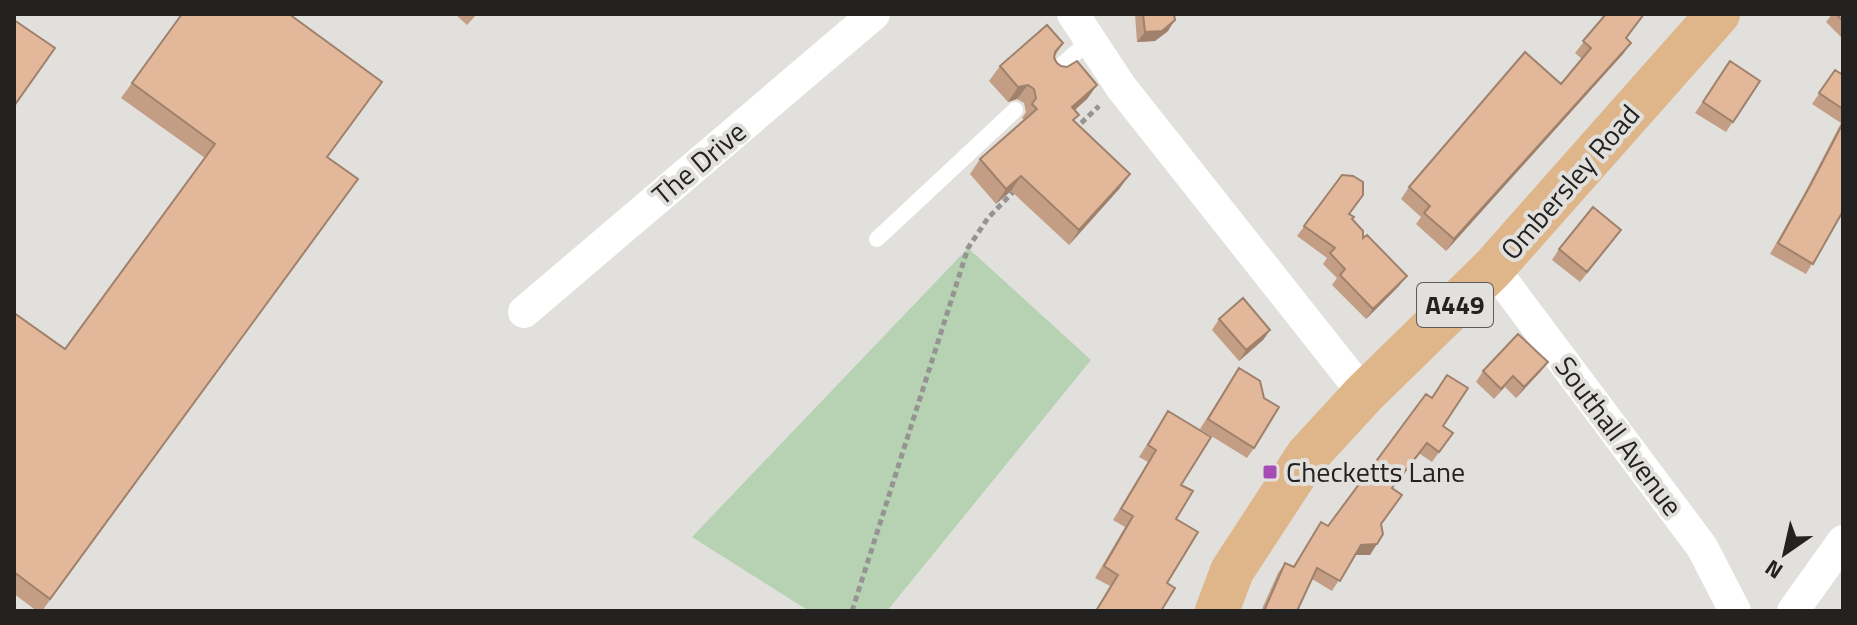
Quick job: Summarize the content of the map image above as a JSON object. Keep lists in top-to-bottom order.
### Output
{
  "streets": {
    "main road": ["Ombersley Road", "A449"],
    "street": ["The Drive", "Southall Avenue"]
  },
  "crossings": [
    ["Ombersley Road", "Southall Avenue"]
  ],
  "places": {
    "transit": ["Checketts Lane"]
  },
  "north": "bottom left"
}
